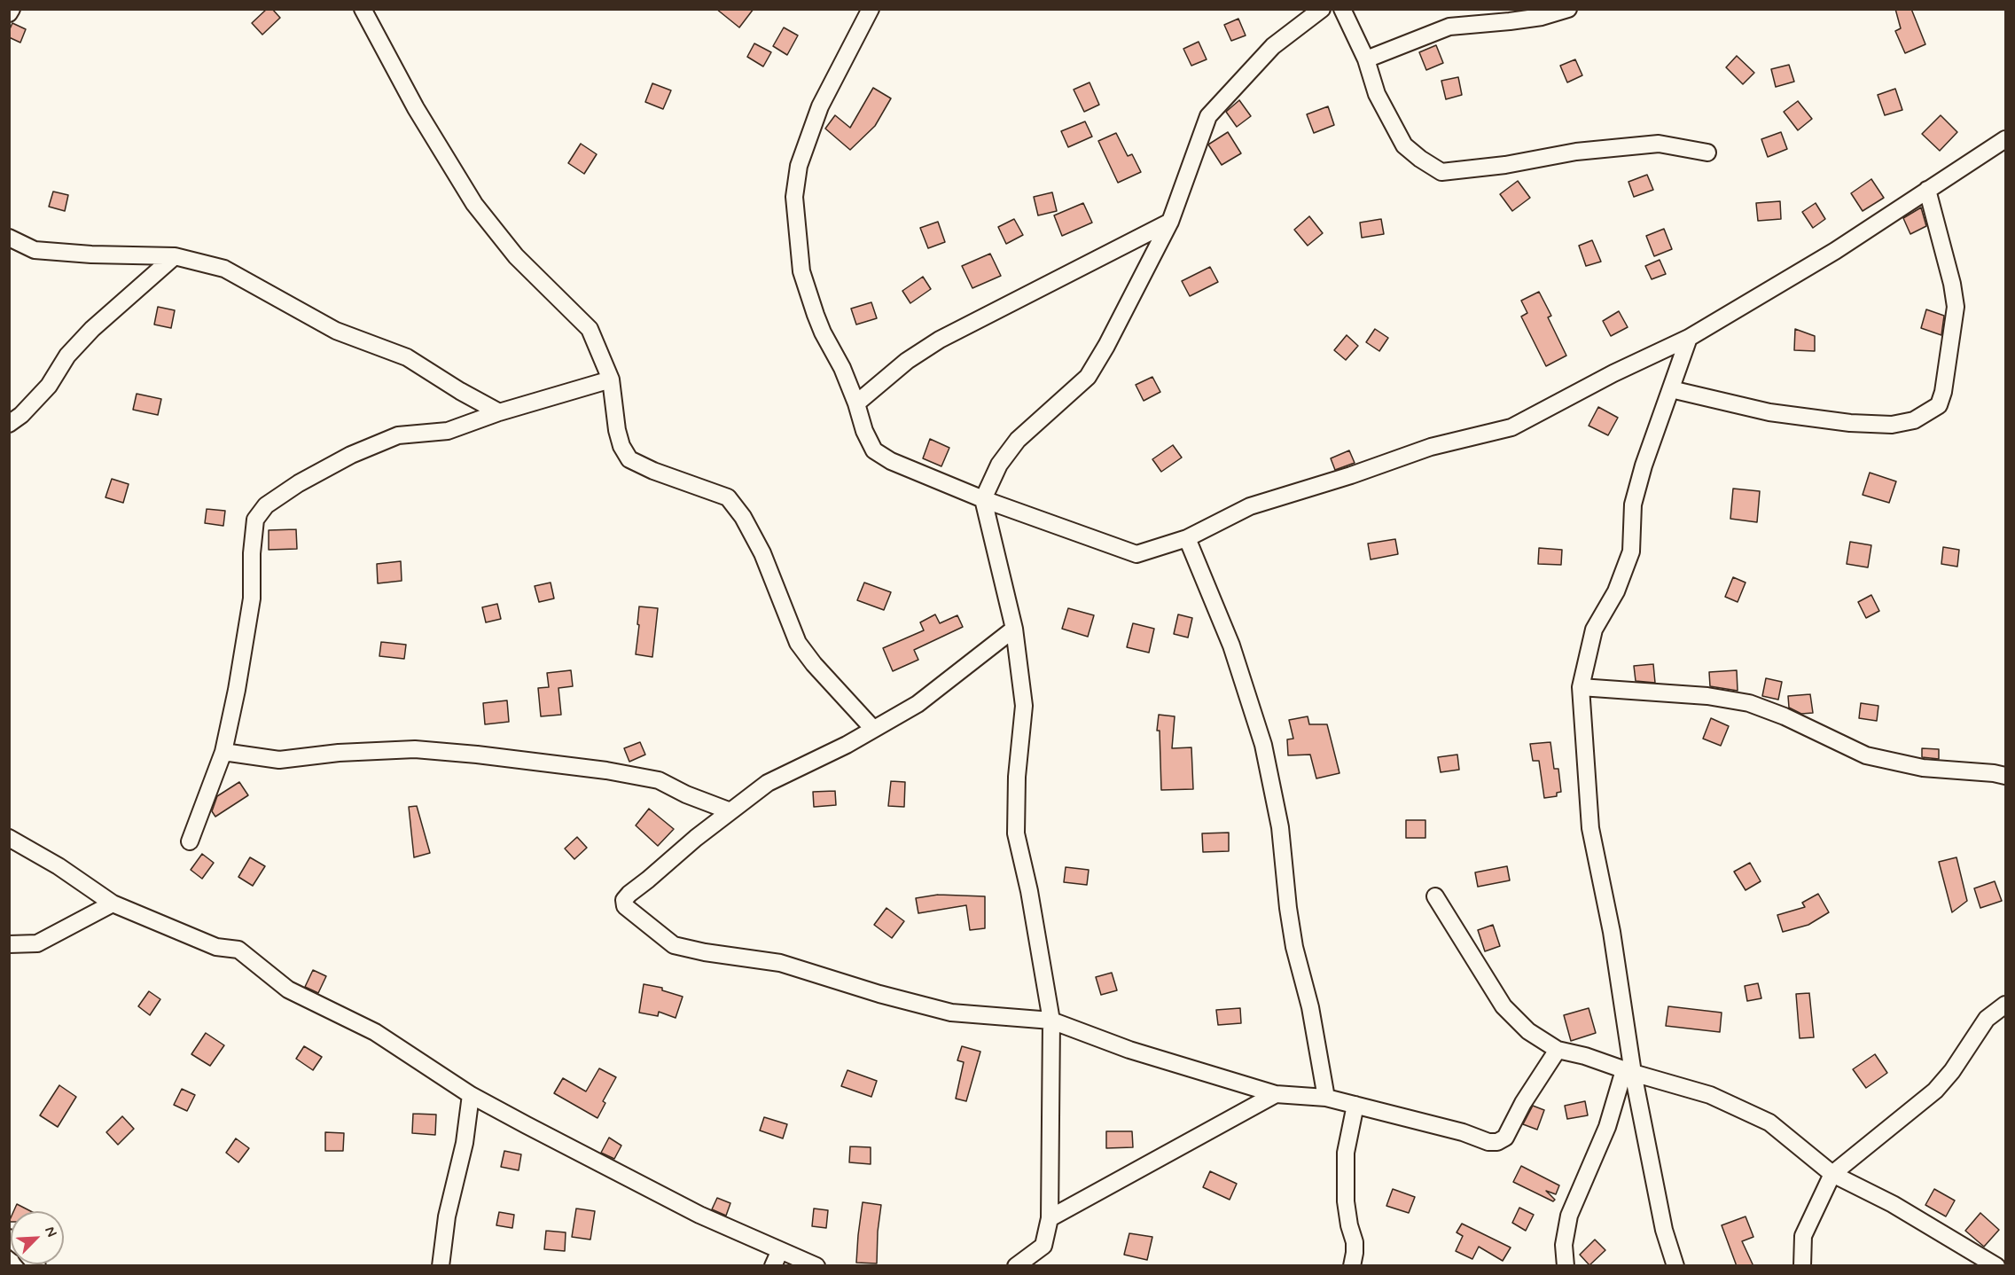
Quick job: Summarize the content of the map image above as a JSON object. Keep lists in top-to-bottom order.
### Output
{
  "north": "top right"
}
